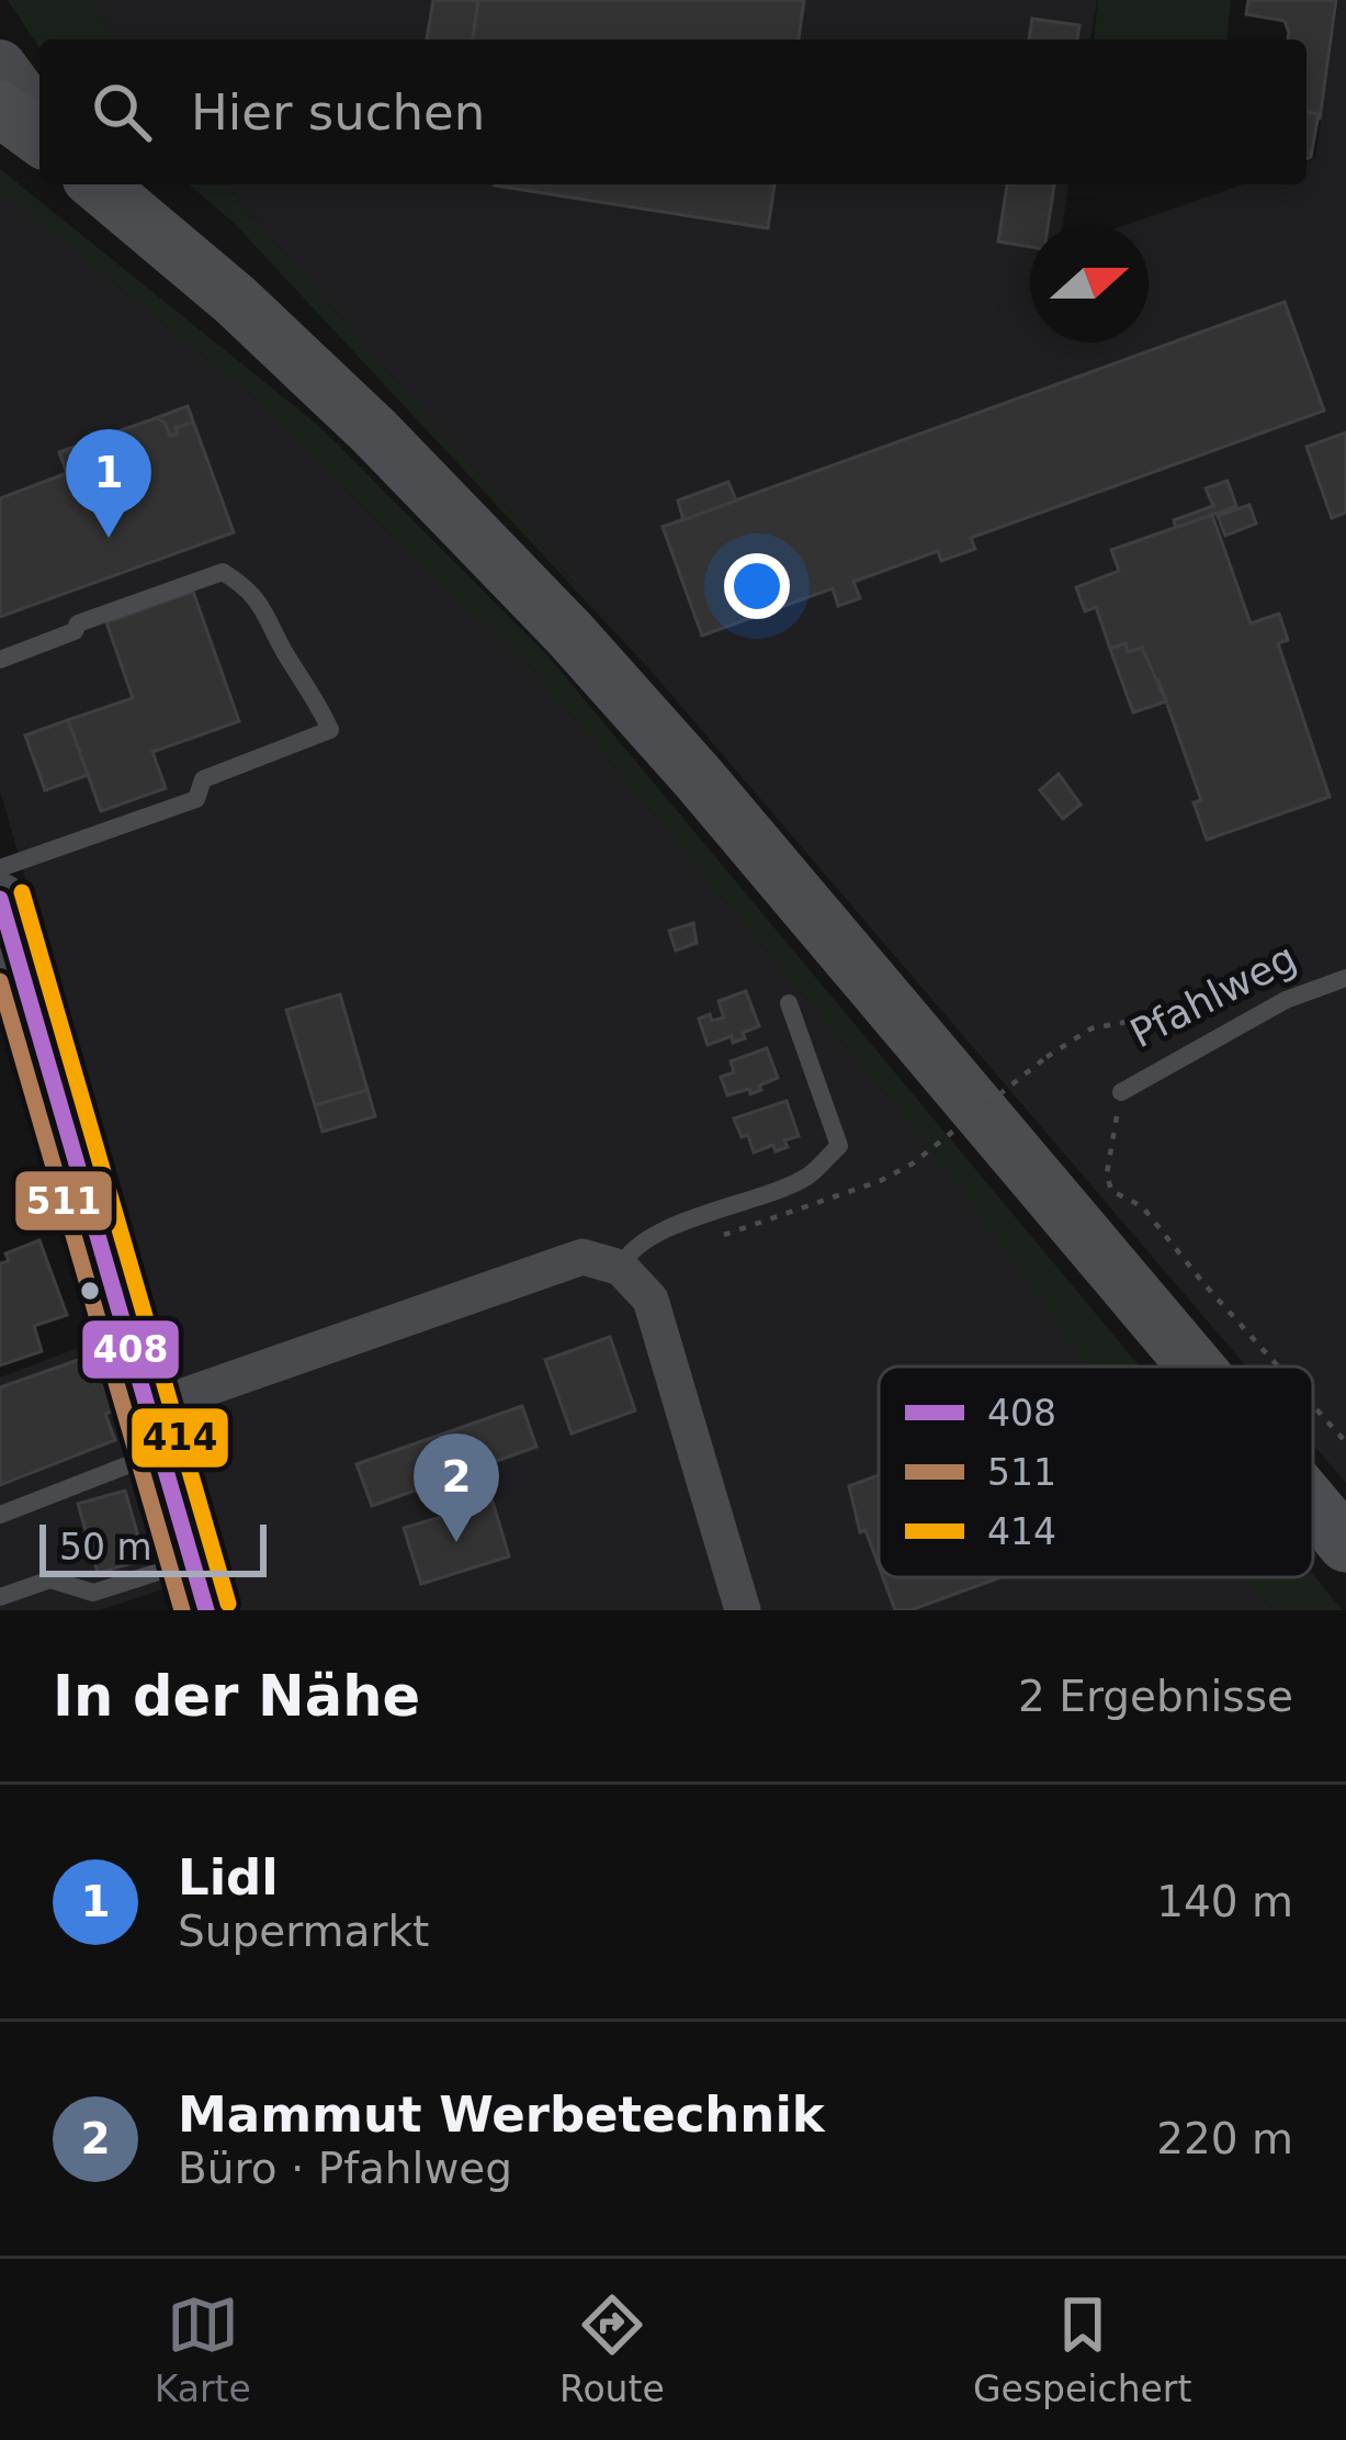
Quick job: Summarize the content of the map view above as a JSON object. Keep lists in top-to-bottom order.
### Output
{
  "streets": {
    "lane": ["Pfahlweg"]
  },
  "lines": ["transit line 414", "transit line 408", "transit line 511"],
  "legend": ["408", "511", "414"],
  "scale_bar": "50 m",
  "north": "right",
  "page": {
    "search": "Hier suchen",
    "pins": ["1", "2"],
    "scale": "50 m",
    "heading": ["In der Nähe", "2 Ergebnisse"],
    "list": [
      {
        "mark": "1",
        "name": "Lidl",
        "note": "Supermarkt",
        "value": "140 m"
      },
      {
        "mark": "2",
        "name": "Mammut Werbetechnik",
        "note": "Büro · Pfahlweg",
        "value": "220 m"
      }
    ],
    "nav": ["Karte", "Route", "Gespeichert"]
  }
}
